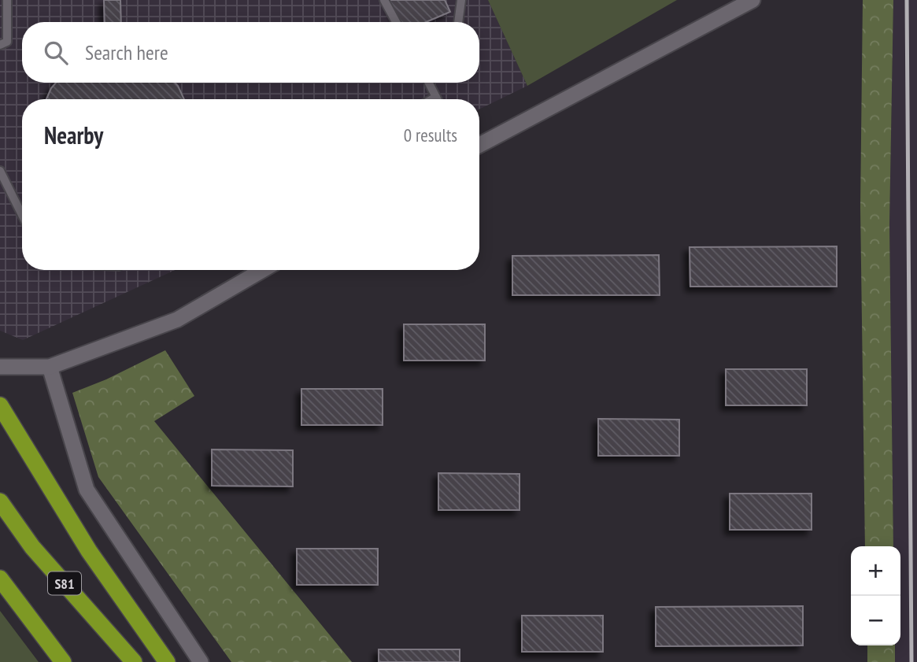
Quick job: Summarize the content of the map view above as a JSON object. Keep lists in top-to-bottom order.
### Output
{
  "streets": {
    "highway": ["S81"]
  },
  "page": {
    "search": "Search here",
    "heading": ["Nearby", "0 results"],
    "map_buttons": ["+", "−"]
  }
}
